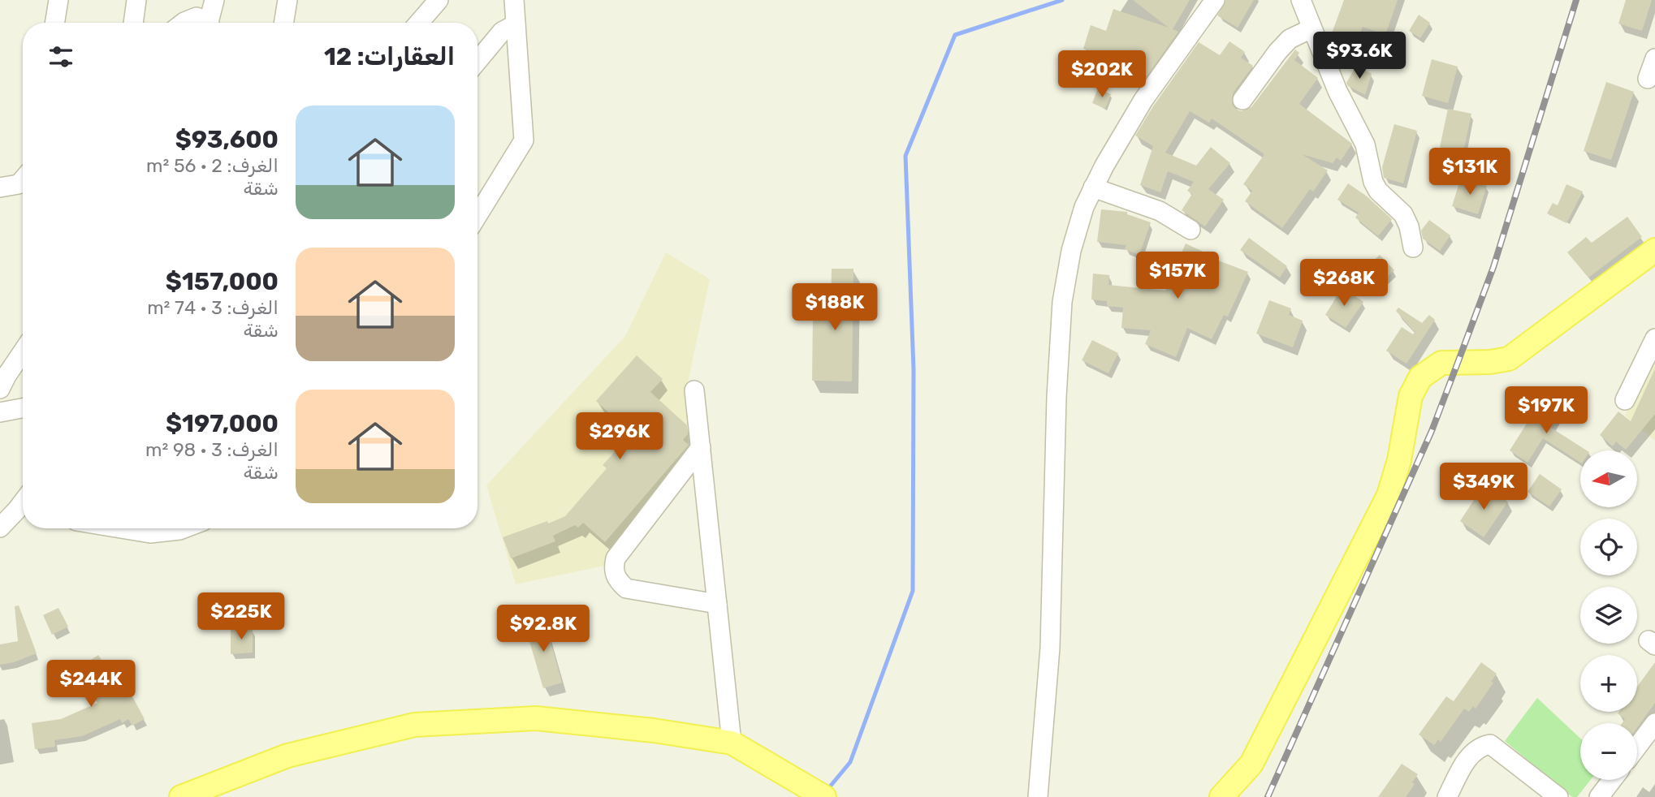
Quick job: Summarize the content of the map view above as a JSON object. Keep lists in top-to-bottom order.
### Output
{
  "north": "left",
  "page": {
    "heading": "العقارات: 12",
    "price": [
      "$93.6K",
      "$202K",
      "$131K",
      "$157K",
      "$268K",
      "$188K",
      "$197K",
      "$296K",
      "$349K",
      "$225K",
      "$92.8K",
      "$244K"
    ],
    "list": [
      {
        "name": "$93,600",
        "note": "الغرف: 2 · 56 m² · شقة"
      },
      {
        "name": "$157,000",
        "note": "الغرف: 3 · 74 m² · شقة"
      },
      {
        "name": "$197,000",
        "note": "الغرف: 3 · 98 m² · شقة"
      }
    ],
    "map_buttons": ["+", "−"]
  }
}
